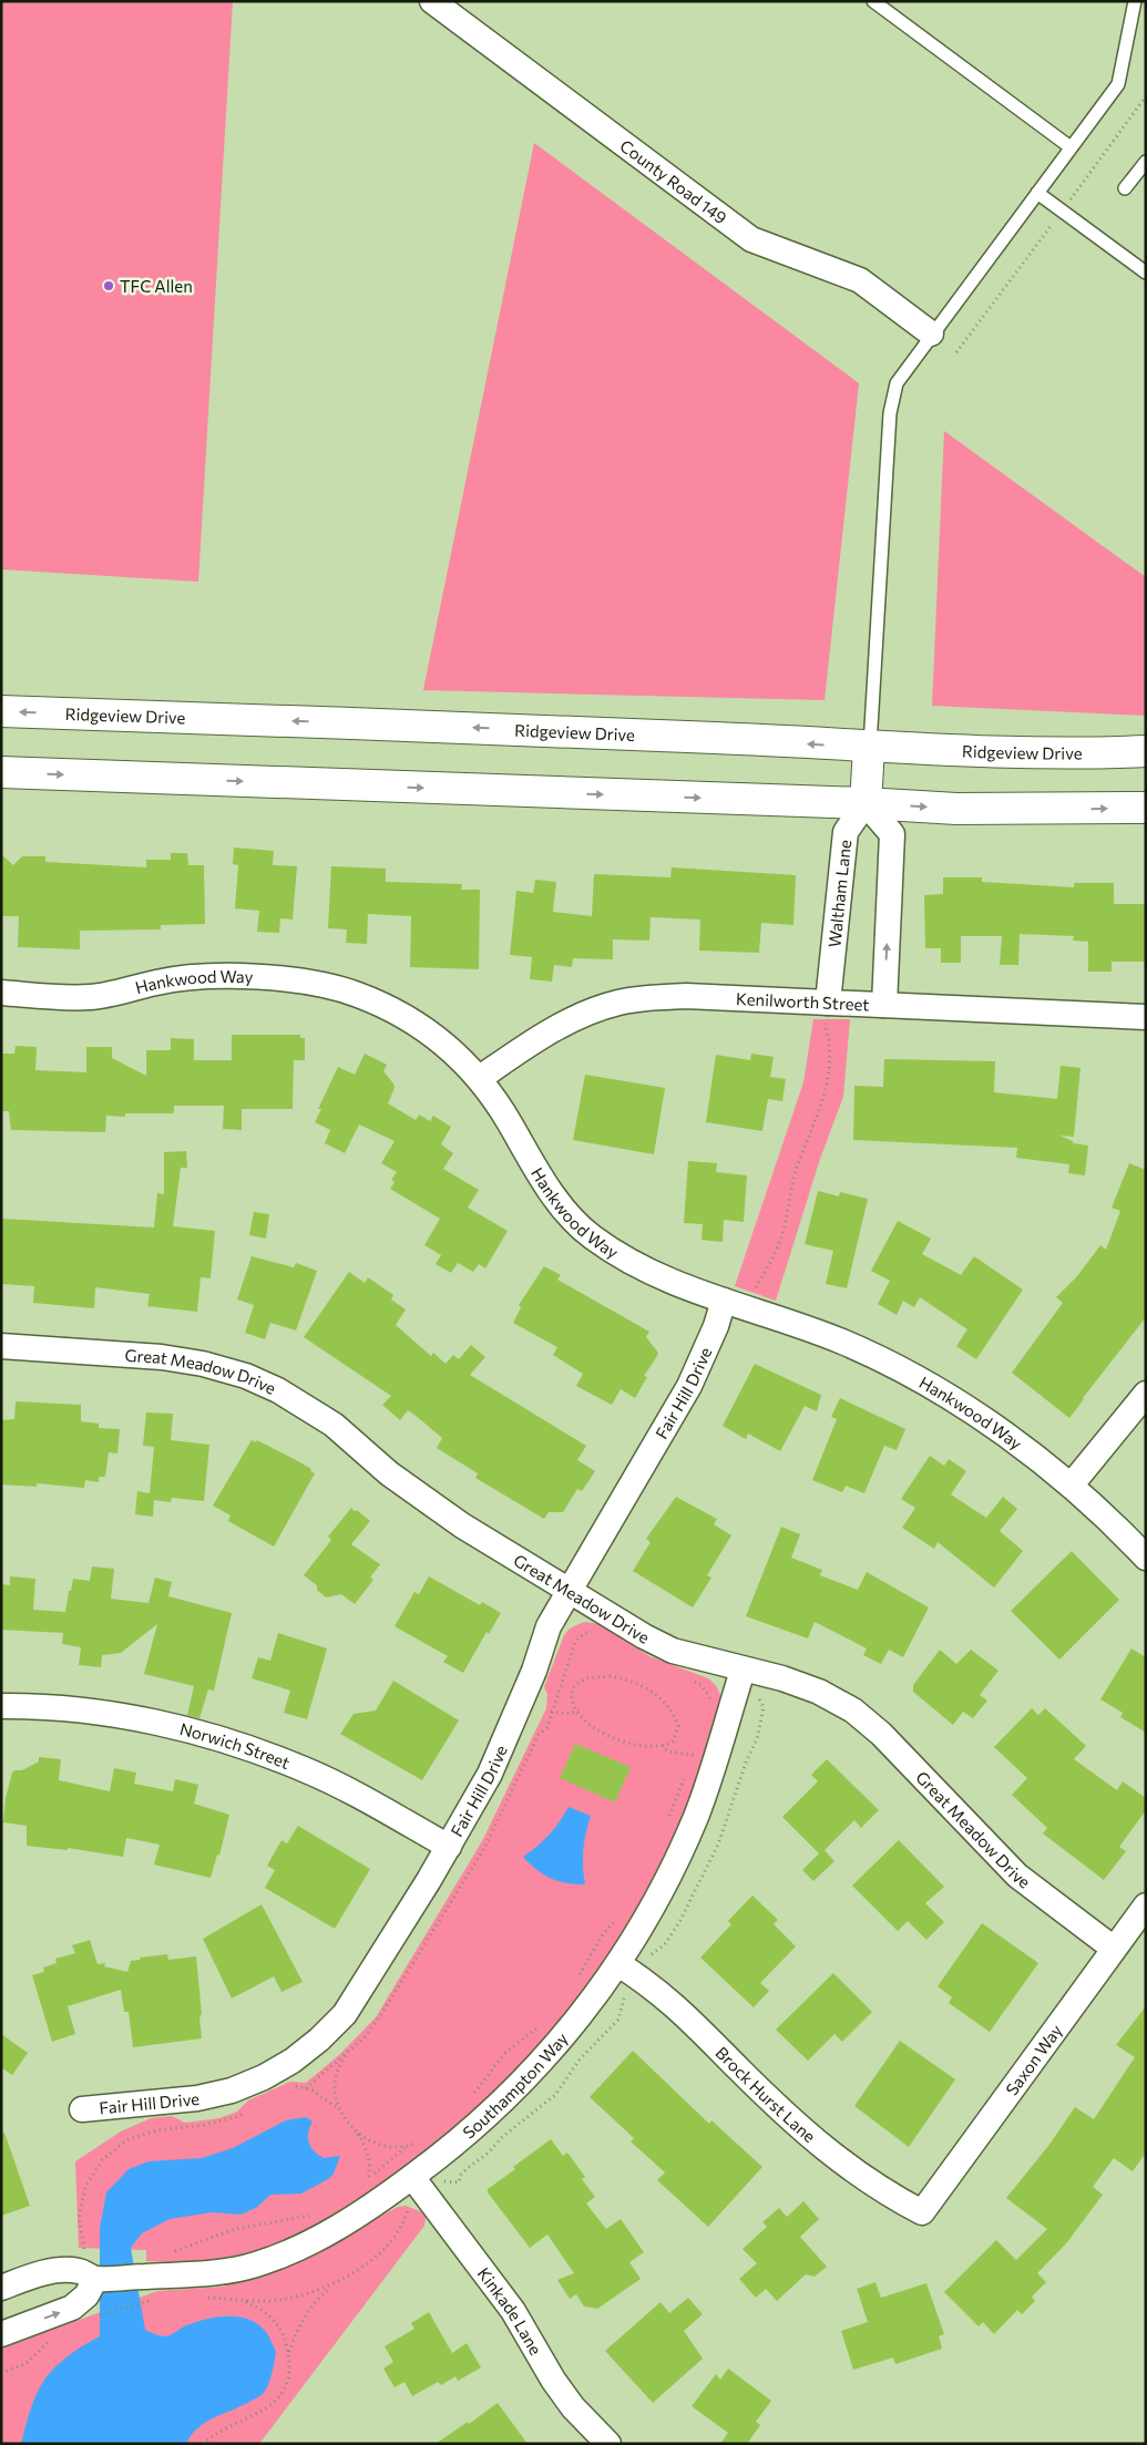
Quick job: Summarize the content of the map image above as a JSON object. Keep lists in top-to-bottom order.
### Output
{
  "streets": {
    "main road": ["Ridgeview Drive"],
    "street": [
      "County Road 149",
      "Waltham Lane",
      "Hankwood Way",
      "Kenilworth Street",
      "Great Meadow Drive",
      "Fair Hill Drive",
      "Norwich Street",
      "Saxon Way",
      "Southampton Way",
      "Brock Hurst Lane",
      "Kinkade Lane"
    ]
  },
  "crossings": [
    ["Waltham Lane", "Kenilworth Street"],
    ["Hankwood Way", "Kenilworth Street"],
    ["Hankwood Way", "Fair Hill Drive"],
    ["Great Meadow Drive", "Fair Hill Drive"],
    ["Great Meadow Drive", "Saxon Way"],
    ["Great Meadow Drive", "Southampton Way"],
    ["Fair Hill Drive", "Norwich Street"],
    ["Saxon Way", "Brock Hurst Lane"],
    ["Southampton Way", "Brock Hurst Lane"],
    ["Southampton Way", "Kinkade Lane"]
  ],
  "places": ["TFC Allen"]
}
